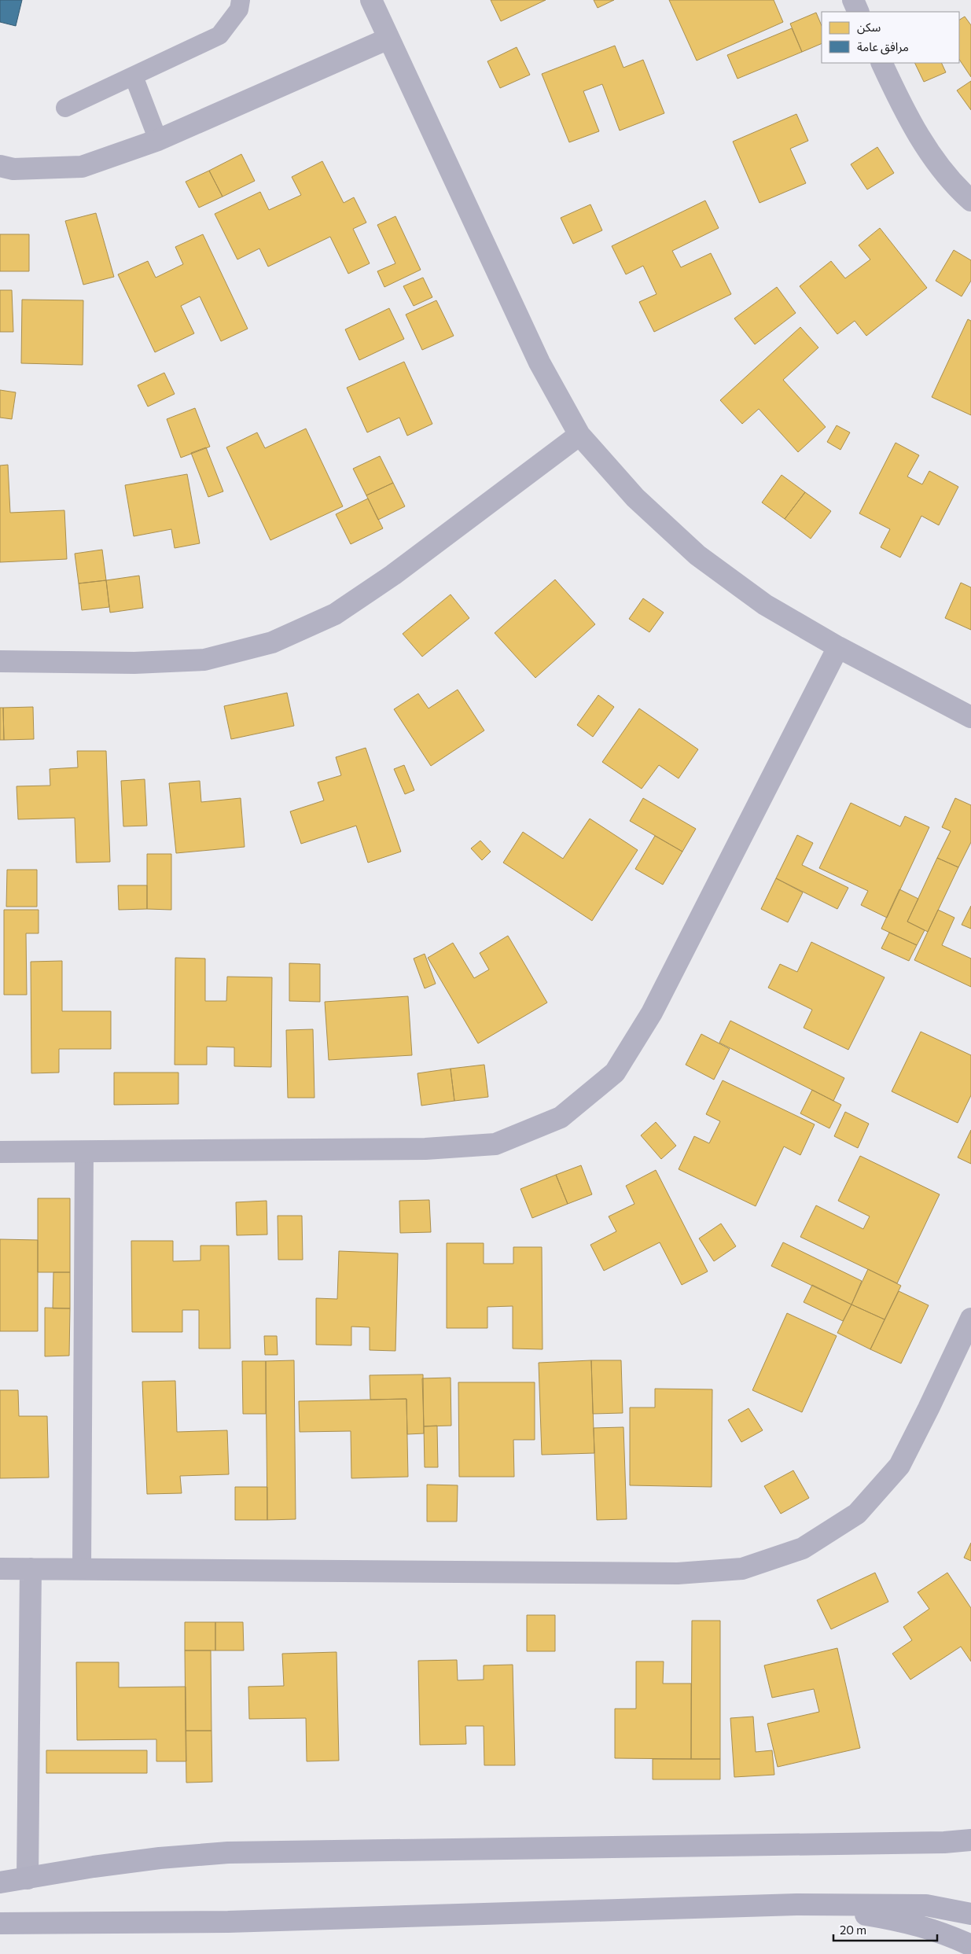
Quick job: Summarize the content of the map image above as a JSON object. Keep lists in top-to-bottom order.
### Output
{
  "legend": ["سكن", "مرافق عامة"],
  "scale_bar": "20 m"
}
